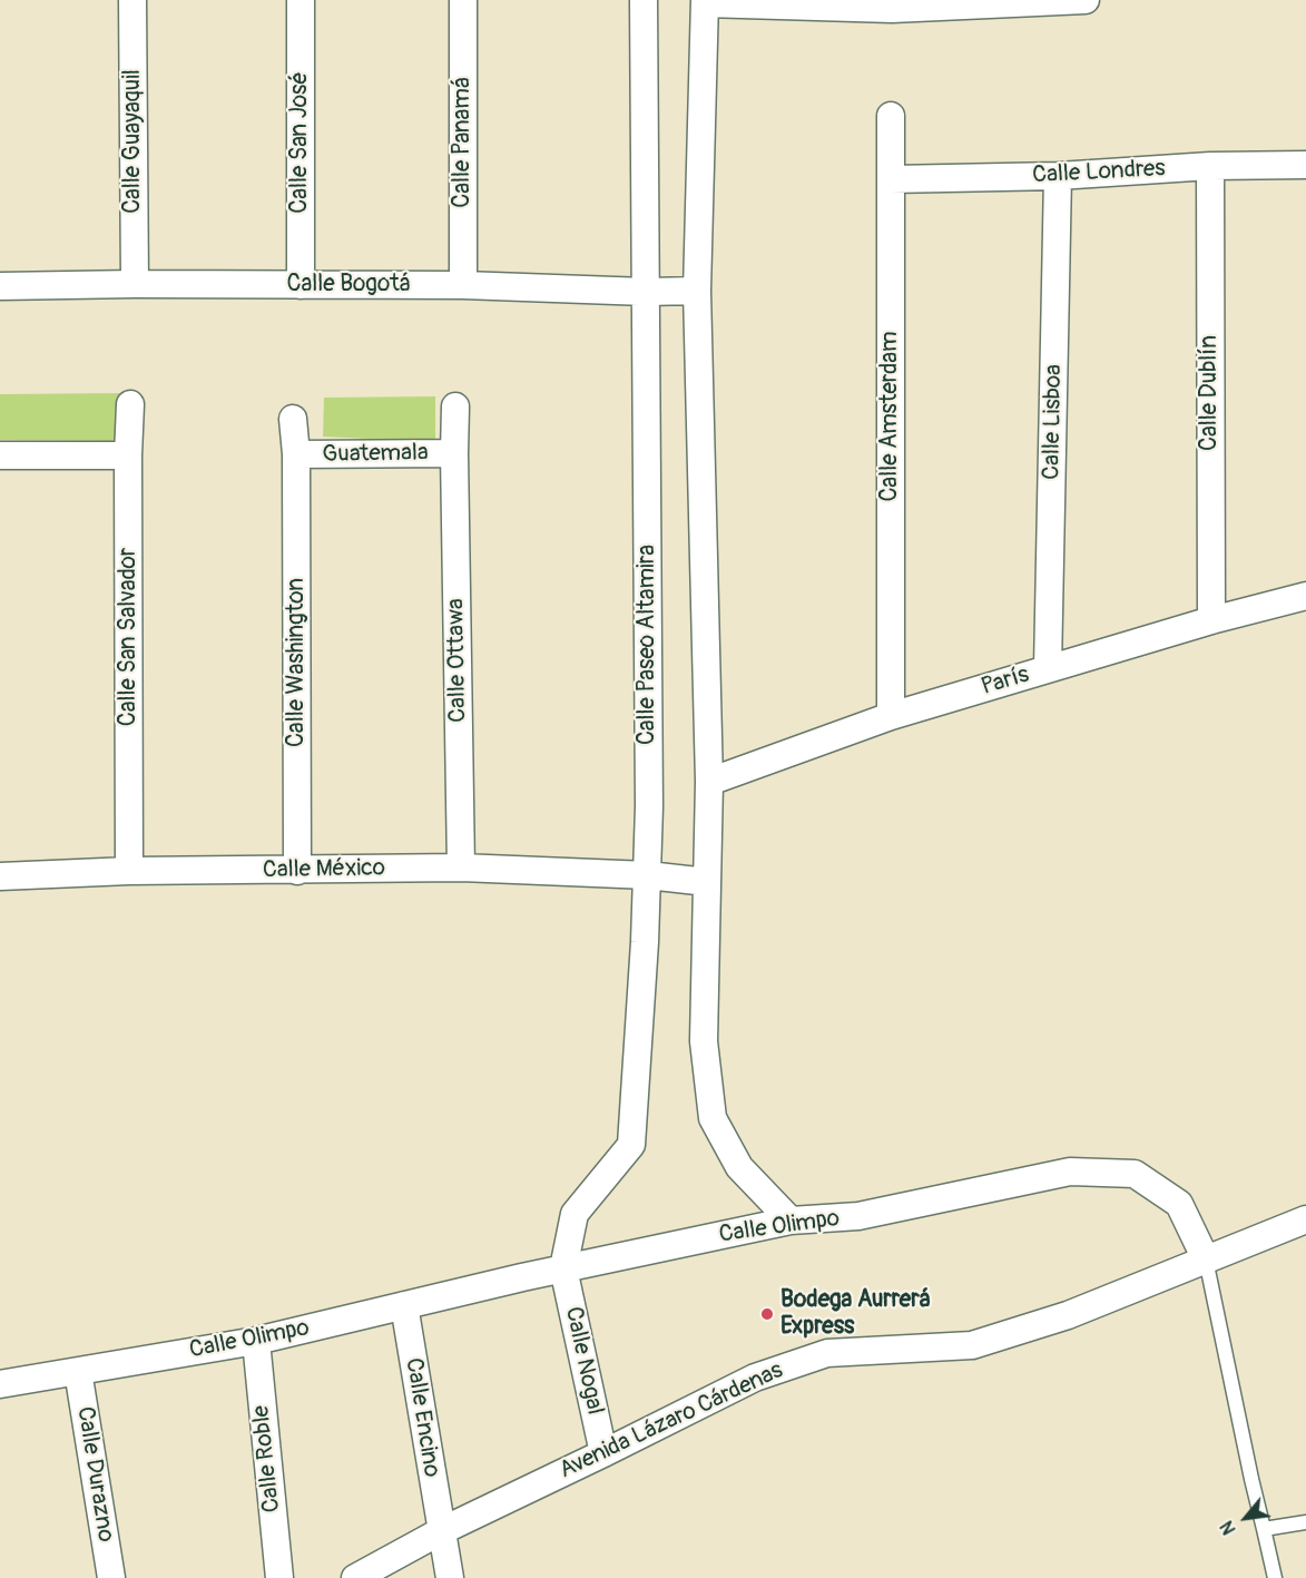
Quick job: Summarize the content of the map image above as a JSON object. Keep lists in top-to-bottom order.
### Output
{
  "streets": {
    "street": [
      "Calle Guayaquil",
      "Calle San José",
      "Calle Panamá",
      "Calle Londres",
      "Calle Bogotá",
      "Calle Dublín",
      "Calle Amsterdam",
      "Calle Lisboa",
      "Guatemala",
      "Calle San Salvador",
      "Calle Paseo Altamira",
      "Calle Ottawa",
      "Calle Washington",
      "París",
      "Calle México",
      "Calle Olimpo",
      "Calle Nogal",
      "Calle Encino",
      "Avenida Lázaro Cárdenas",
      "Calle Roble",
      "Calle Durazno"
    ]
  },
  "crossings": [
    ["Calle Guayaquil", "Calle Bogotá"],
    ["Calle San José", "Calle Bogotá"],
    ["Calle Panamá", "Calle Bogotá"],
    ["Calle Londres", "Calle Dublín"],
    ["Calle Londres", "Calle Amsterdam"],
    ["Calle Londres", "Calle Lisboa"],
    ["Calle Bogotá", "Calle Paseo Altamira"],
    ["Calle Dublín", "París"],
    ["Calle Amsterdam", "París"],
    ["Calle Lisboa", "París"],
    ["Guatemala", "Calle Ottawa"],
    ["Guatemala", "Calle Washington"],
    ["Calle San Salvador", "Calle México"],
    ["Calle Paseo Altamira", "Calle México"],
    ["Calle Paseo Altamira", "Calle Olimpo"],
    ["Calle Paseo Altamira", "Calle Nogal"],
    ["Calle Ottawa", "Calle México"],
    ["Calle Washington", "Calle México"],
    ["Calle Olimpo", "Calle Nogal"],
    ["Calle Olimpo", "Calle Encino"],
    ["Calle Olimpo", "Avenida Lázaro Cárdenas"],
    ["Calle Olimpo", "Calle Roble"],
    ["Calle Olimpo", "Calle Durazno"],
    ["Calle Nogal", "Avenida Lázaro Cárdenas"],
    ["Calle Encino", "Avenida Lázaro Cárdenas"]
  ],
  "places": ["Bodega Aurrerá Express"],
  "north": "bottom left"
}
